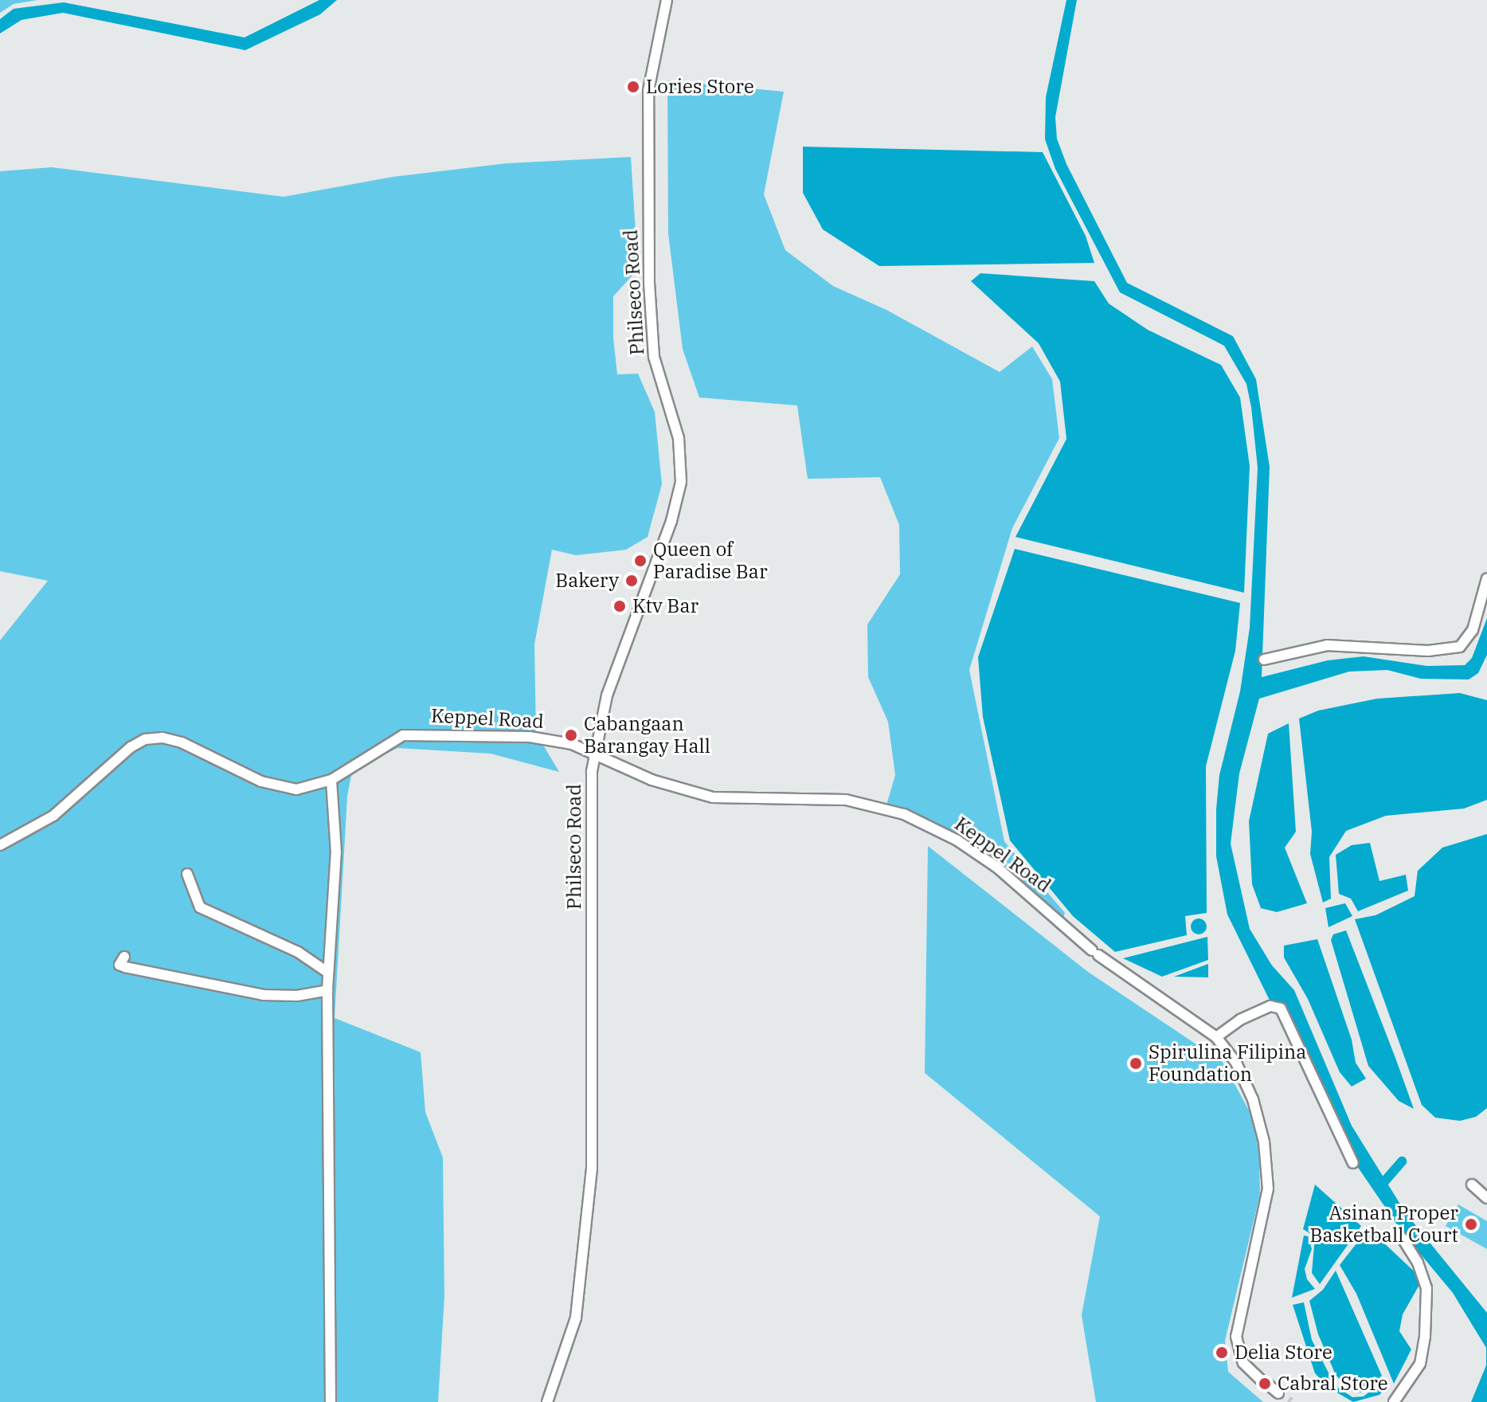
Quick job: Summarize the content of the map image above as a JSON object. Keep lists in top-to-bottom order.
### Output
{
  "streets": {
    "street": ["Philseco Road", "Keppel Road"]
  },
  "crossings": [
    ["Philseco Road", "Keppel Road"]
  ],
  "places": [
    "Lories Store",
    "Queen of Paradise Bar",
    "Bakery",
    "Ktv Bar",
    "Cabangaan Barangay Hall",
    "Spirulina Filipina Foundation",
    "Asinan Proper Basketball Court",
    "Delia Store",
    "Cabral Store"
  ]
}
